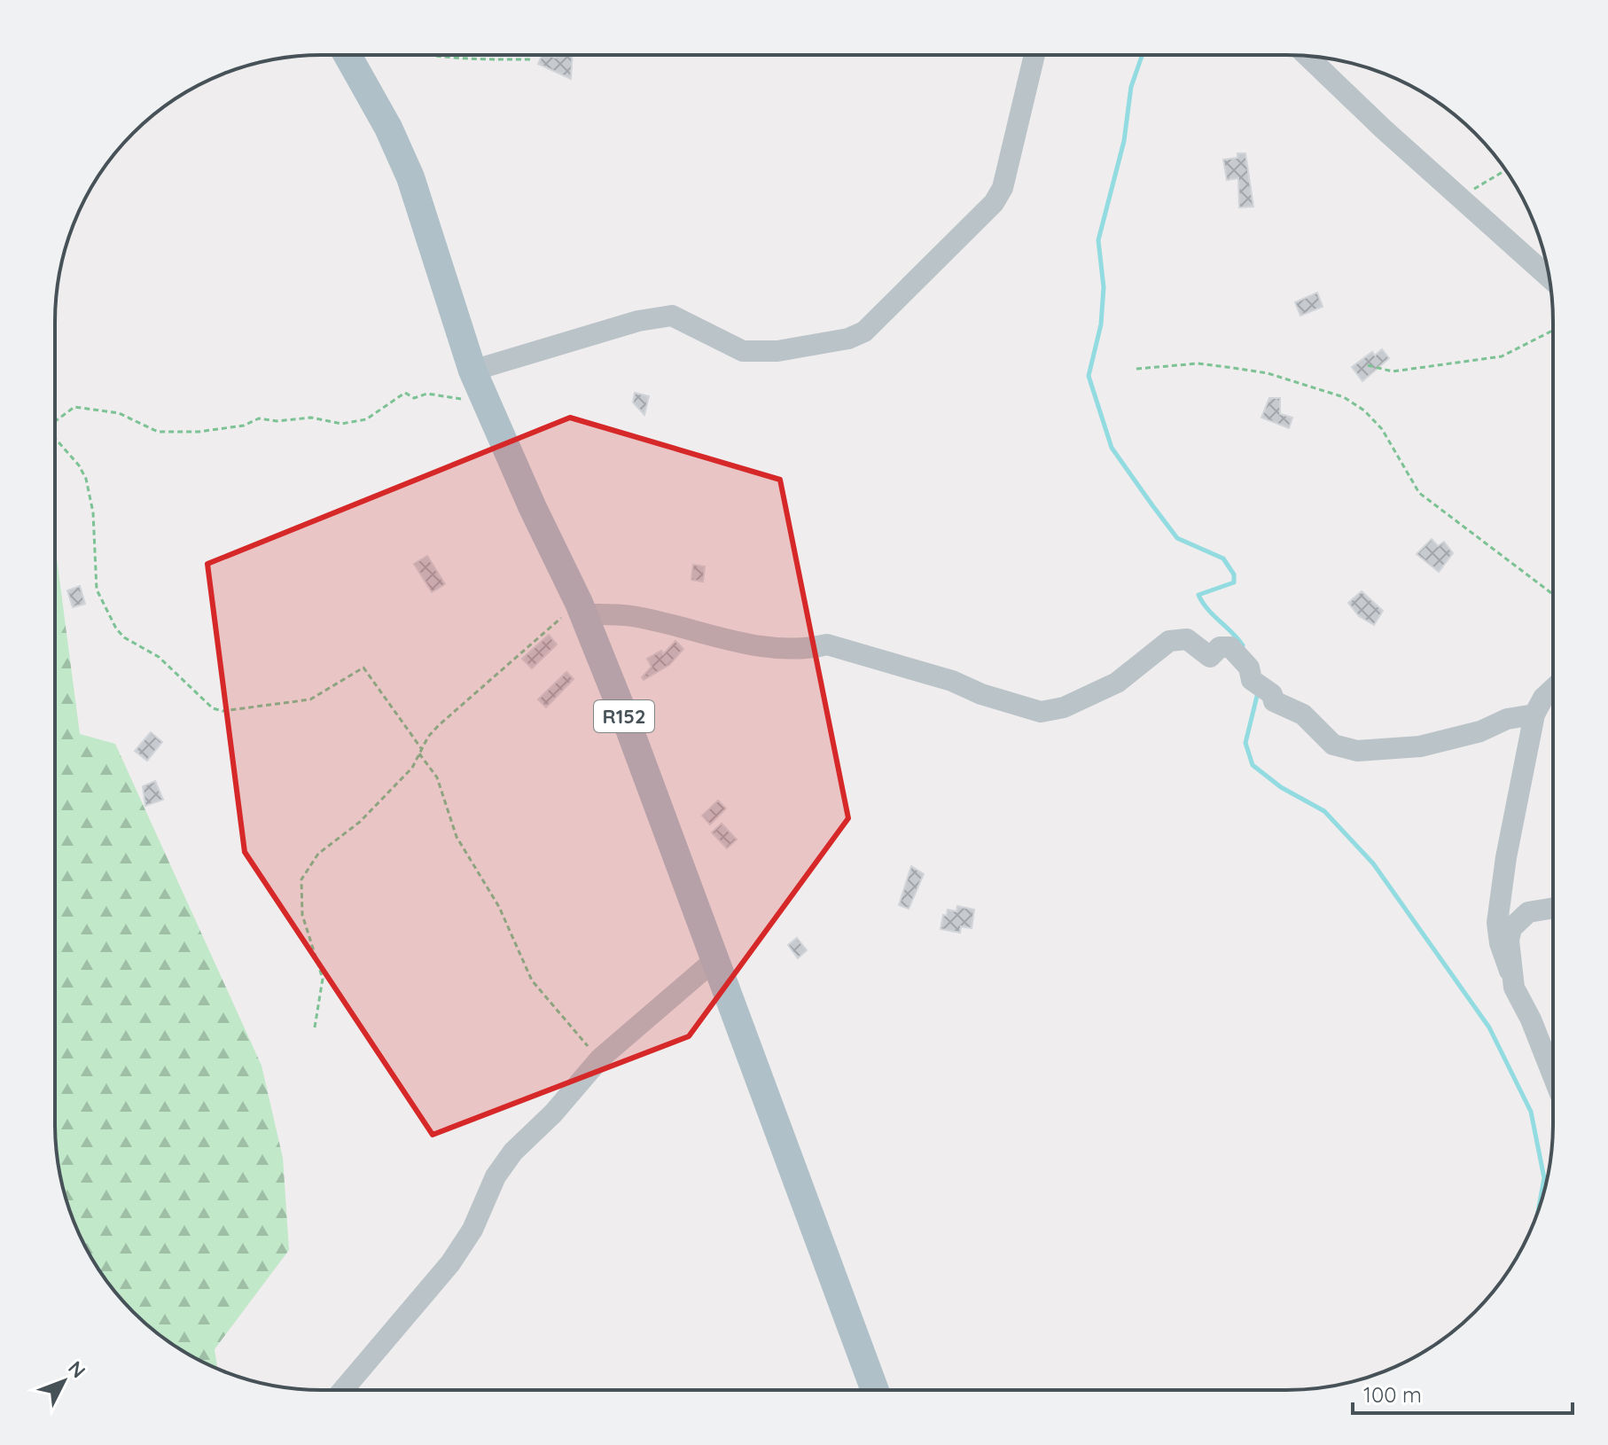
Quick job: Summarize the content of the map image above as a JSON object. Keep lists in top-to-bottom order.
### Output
{
  "streets": {
    "main road": ["R152"]
  },
  "scale_bar": "100 m",
  "north": "top right"
}
